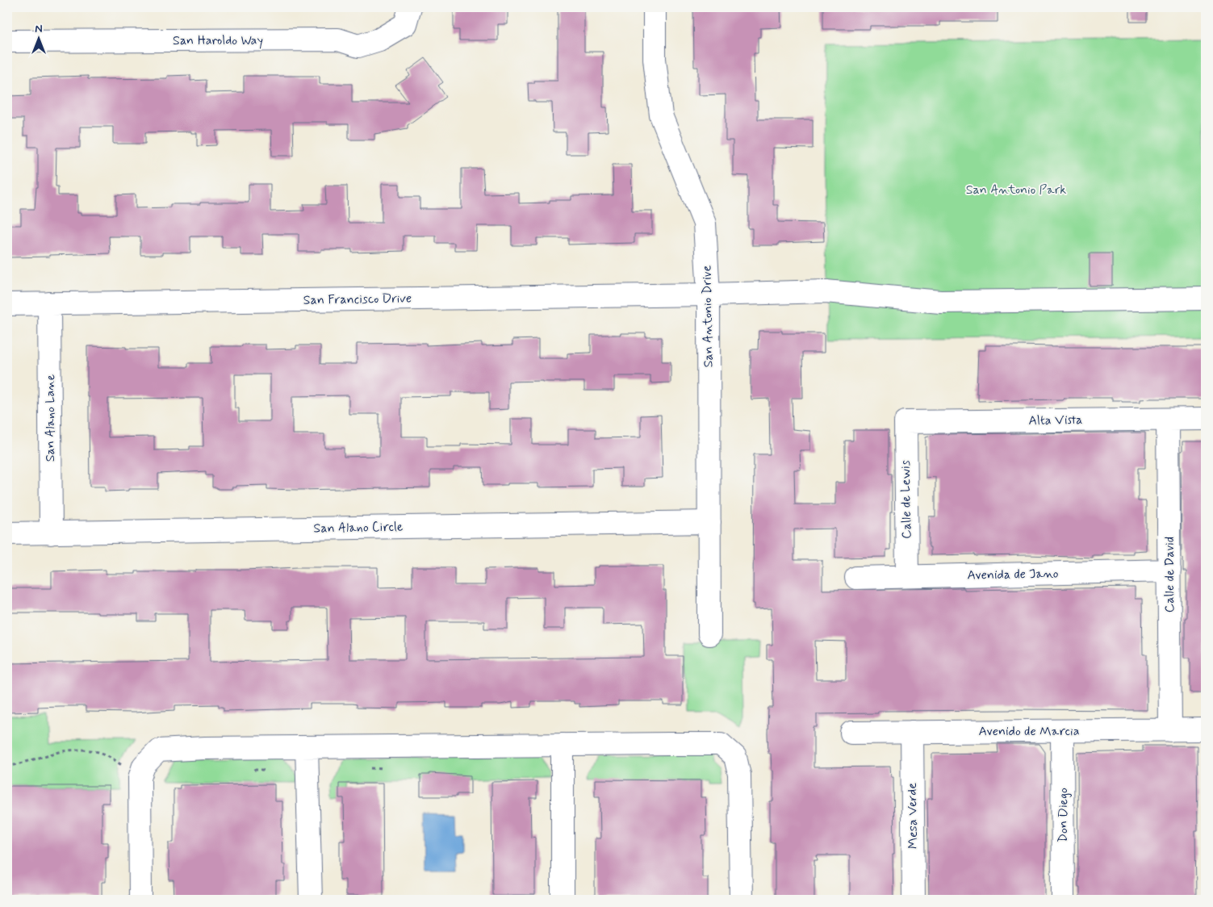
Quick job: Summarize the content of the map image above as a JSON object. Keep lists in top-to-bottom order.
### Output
{
  "streets": {
    "street": [
      "San Haroldo Way",
      "San Francisco Drive",
      "San Antonio Drive",
      "San Alano Lane",
      "Alta Vista",
      "Calle de Lewis",
      "San Alano Circle",
      "Avenida de Jano",
      "Calle de David",
      "Avenido de Marcia",
      "Don Diego",
      "Mesa Verde"
    ]
  },
  "crossings": [
    ["San Francisco Drive", "San Antonio Drive"],
    ["San Francisco Drive", "San Alano Lane"],
    ["San Antonio Drive", "San Alano Circle"],
    ["San Alano Lane", "San Alano Circle"],
    ["Alta Vista", "Calle de Lewis"],
    ["Alta Vista", "Calle de David"],
    ["Calle de Lewis", "Avenida de Jano"],
    ["Avenida de Jano", "Calle de David"],
    ["Calle de David", "Avenido de Marcia"],
    ["Avenido de Marcia", "Don Diego"],
    ["Avenido de Marcia", "Mesa Verde"]
  ],
  "parks": ["San Antonio Park"],
  "north": "top"
}
